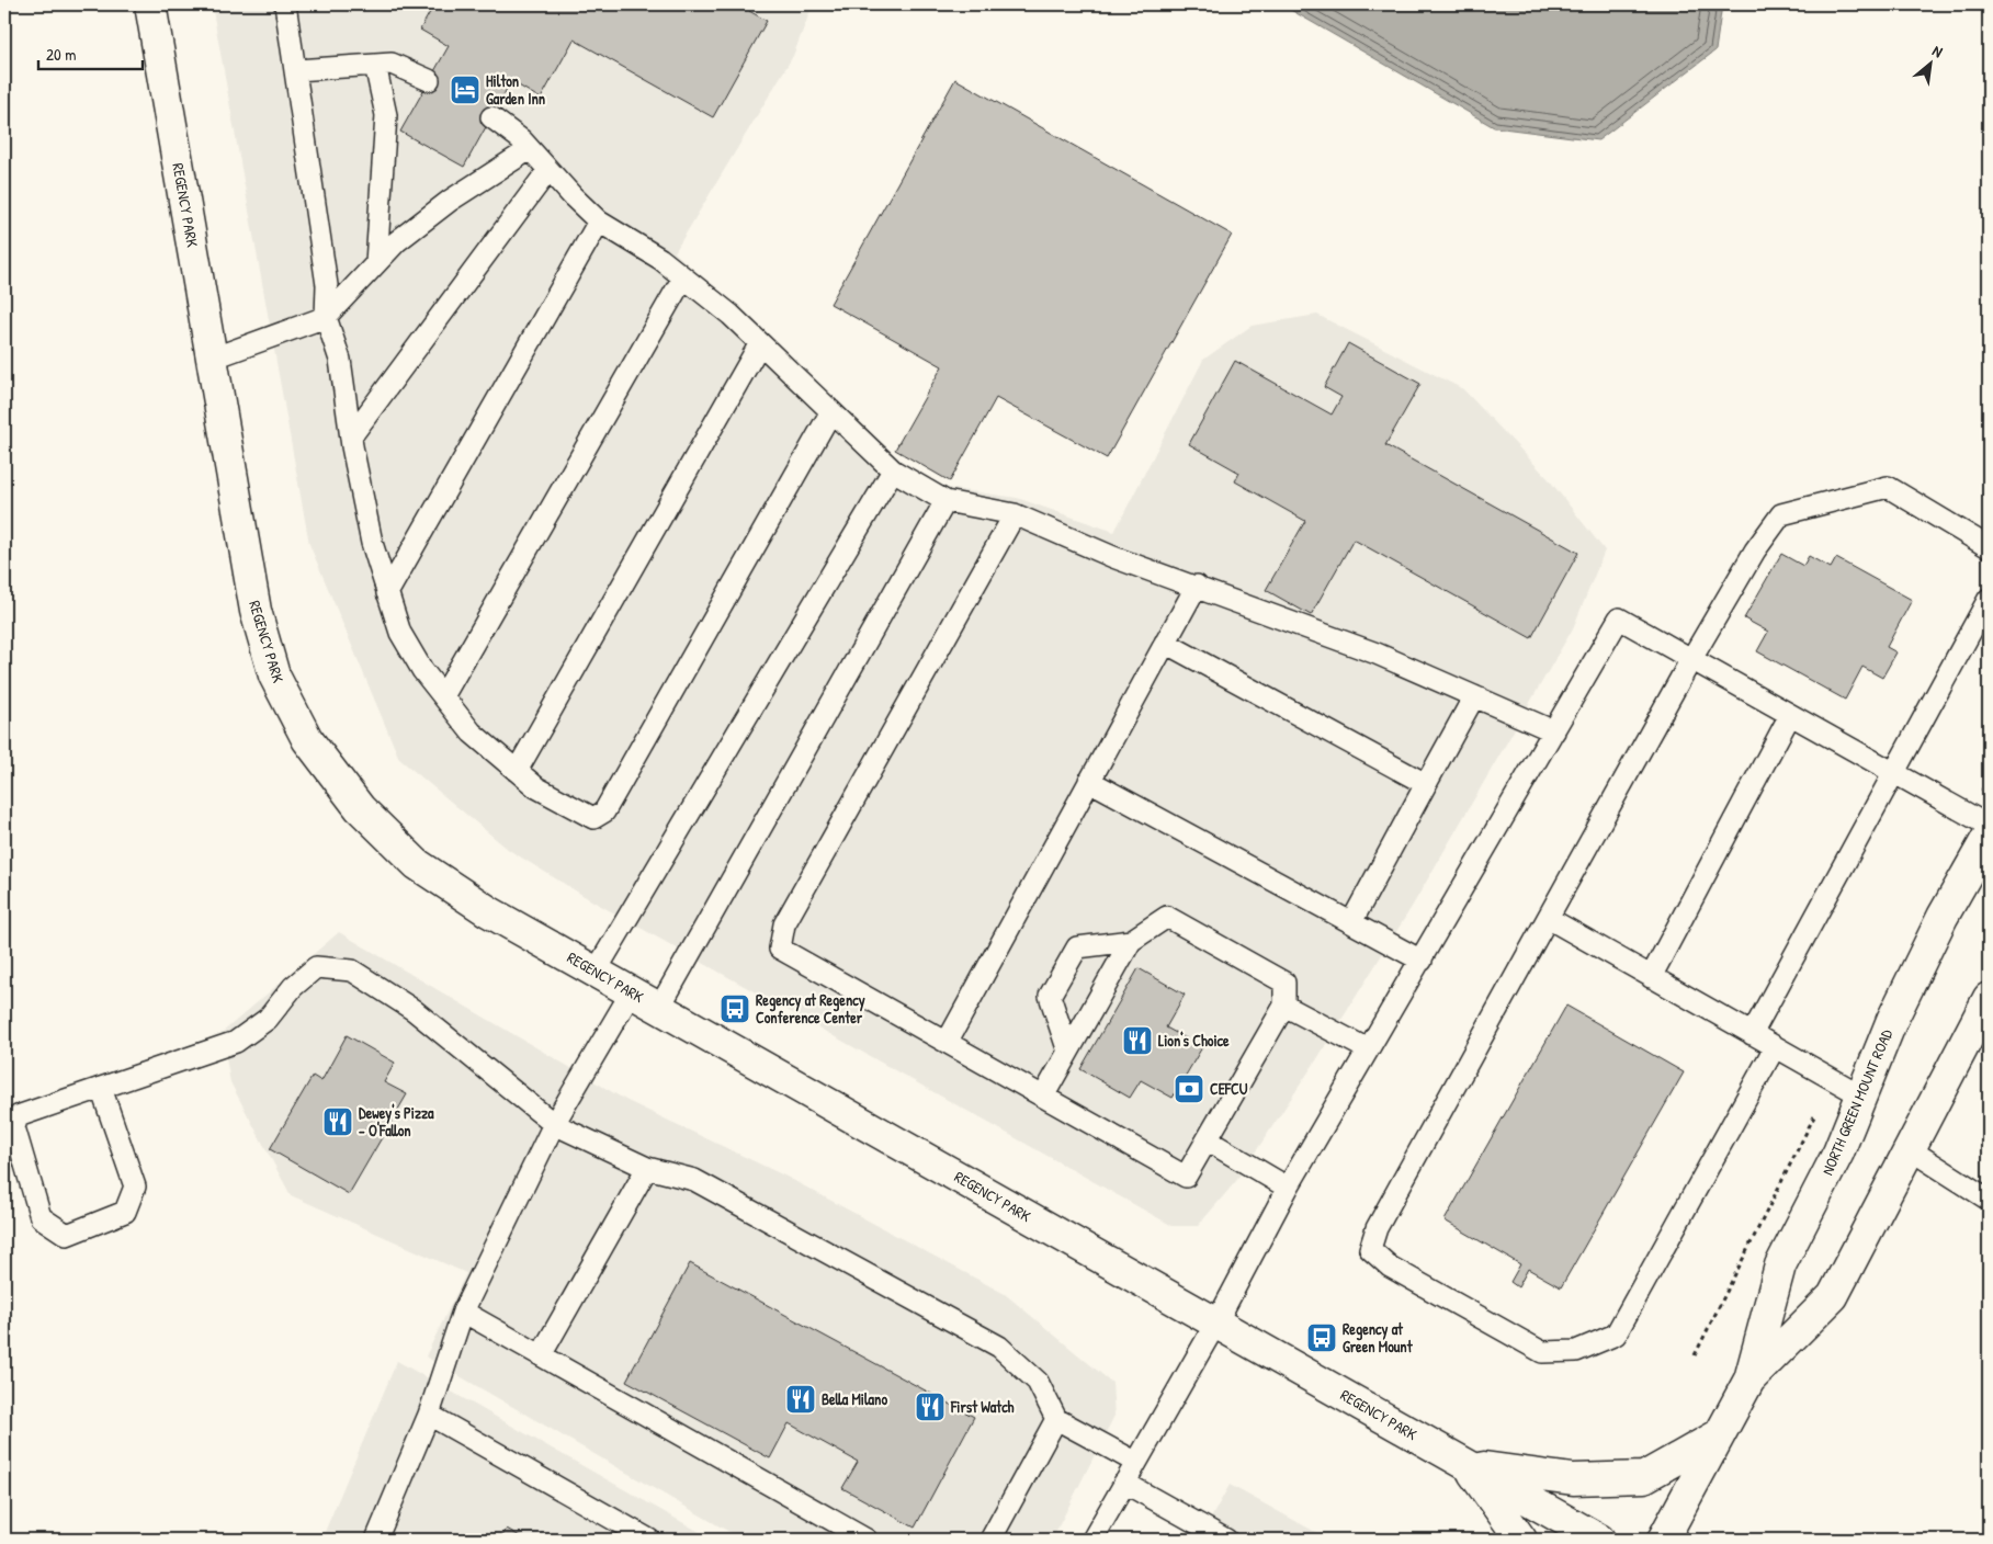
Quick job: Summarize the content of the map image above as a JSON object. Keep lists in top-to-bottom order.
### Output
{
  "streets": {
    "street": ["REGENCY PARK", "NORTH GREEN MOUNT ROAD"]
  },
  "places": {
    "hotel": ["Hilton Garden Inn"],
    "bus stop": ["Regency at Regency Conference Center", "Regency at Green Mount"],
    "restaurant": [
      "Lion's Choice",
      "Dewey's Pizza - O'Fallon",
      "Bella Milano",
      "First Watch"
    ],
    "bank": ["CEFCU"]
  },
  "scale_bar": "20 m",
  "north": "top right"
}
